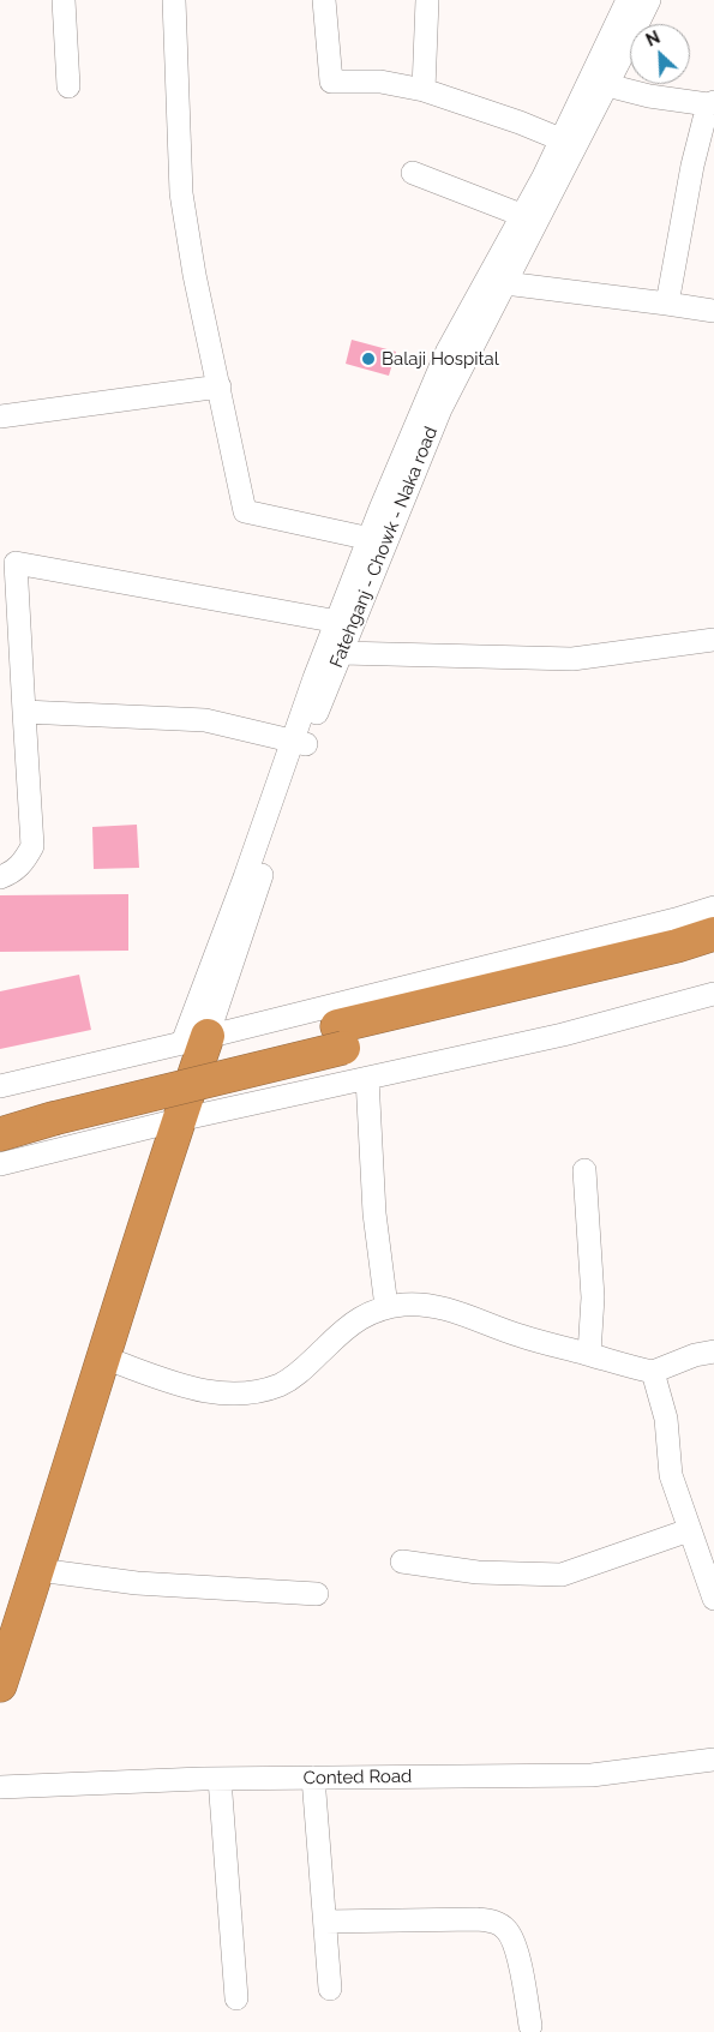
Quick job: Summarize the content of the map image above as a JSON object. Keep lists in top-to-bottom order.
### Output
{
  "streets": {
    "highway": ["Fatehganj - Chowk - Naka road"],
    "street": ["Conted Road"]
  },
  "places": ["Balaji Hospital"],
  "north": "top left"
}
